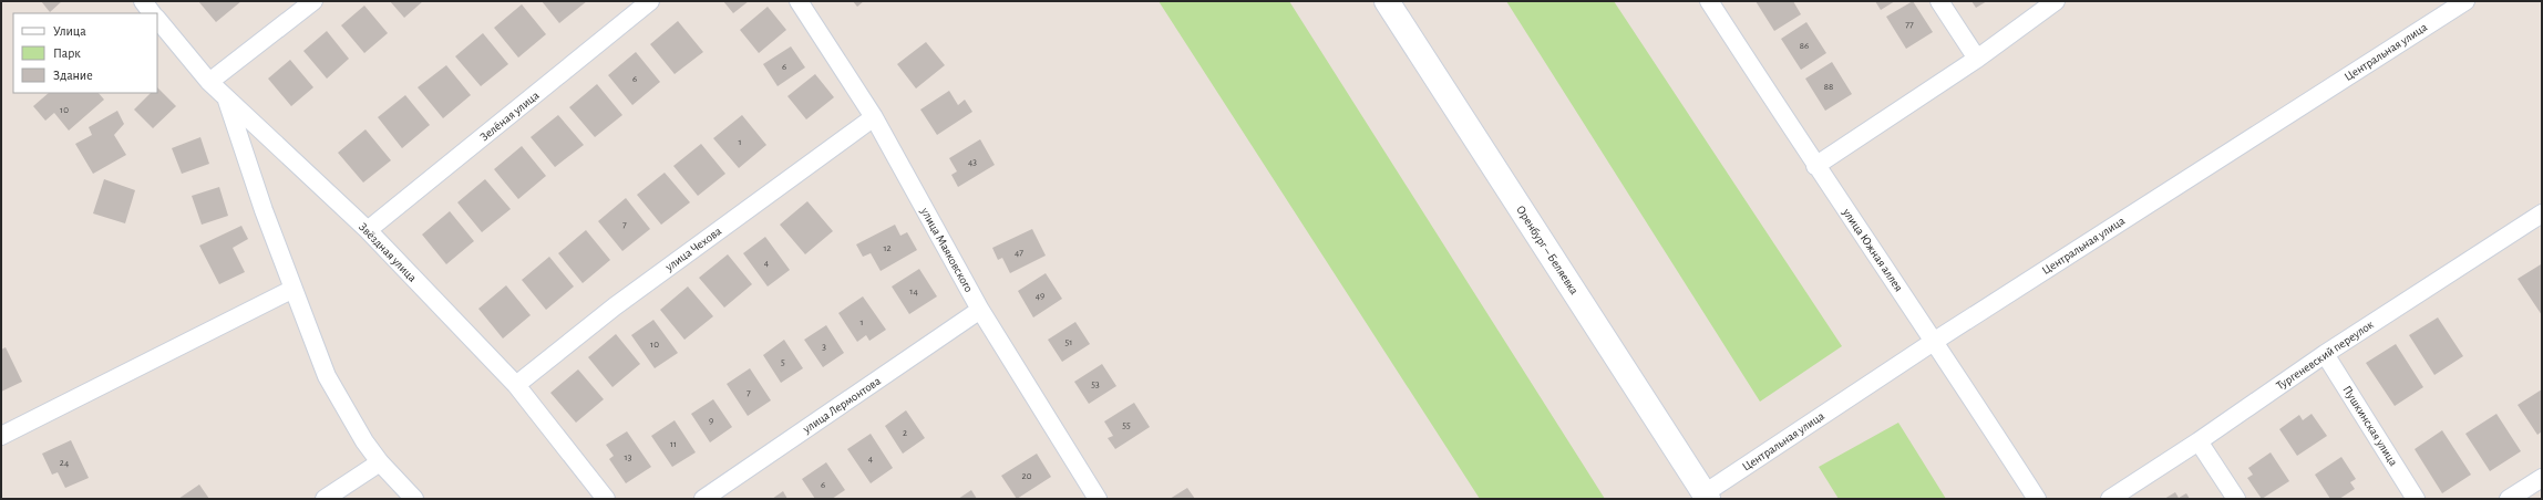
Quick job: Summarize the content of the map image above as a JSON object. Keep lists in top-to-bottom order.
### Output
{
  "streets": {
    "main road": ["Оренбург – Беляевка"],
    "street": [
      "Центральная улица",
      "Зелёная улица",
      "улица Чехова",
      "улица Маяковского",
      "улица Южная аллея",
      "Звёздная улица",
      "Тургеневский переулок",
      "улица Лермонтова",
      "Пушкинская улица"
    ]
  },
  "crossings": [
    ["Центральная улица", "Оренбург – Беляевка"],
    ["Центральная улица", "улица Южная аллея"],
    ["Зелёная улица", "Звёздная улица"],
    ["улица Чехова", "улица Маяковского"],
    ["улица Чехова", "Звёздная улица"],
    ["улица Маяковского", "улица Лермонтова"],
    ["Тургеневский переулок", "Пушкинская улица"]
  ],
  "house_numbers": [
    "77",
    "86",
    "6",
    "6",
    "88",
    "10",
    "1",
    "43",
    "7",
    "12",
    "47",
    "4",
    "14",
    "49",
    "1",
    "51",
    "10",
    "3",
    "5",
    "53",
    "7",
    "9",
    "55",
    "2",
    "11",
    "13",
    "4",
    "24",
    "20",
    "6"
  ],
  "legend": ["Улица", "Парк", "Здание"]
}
